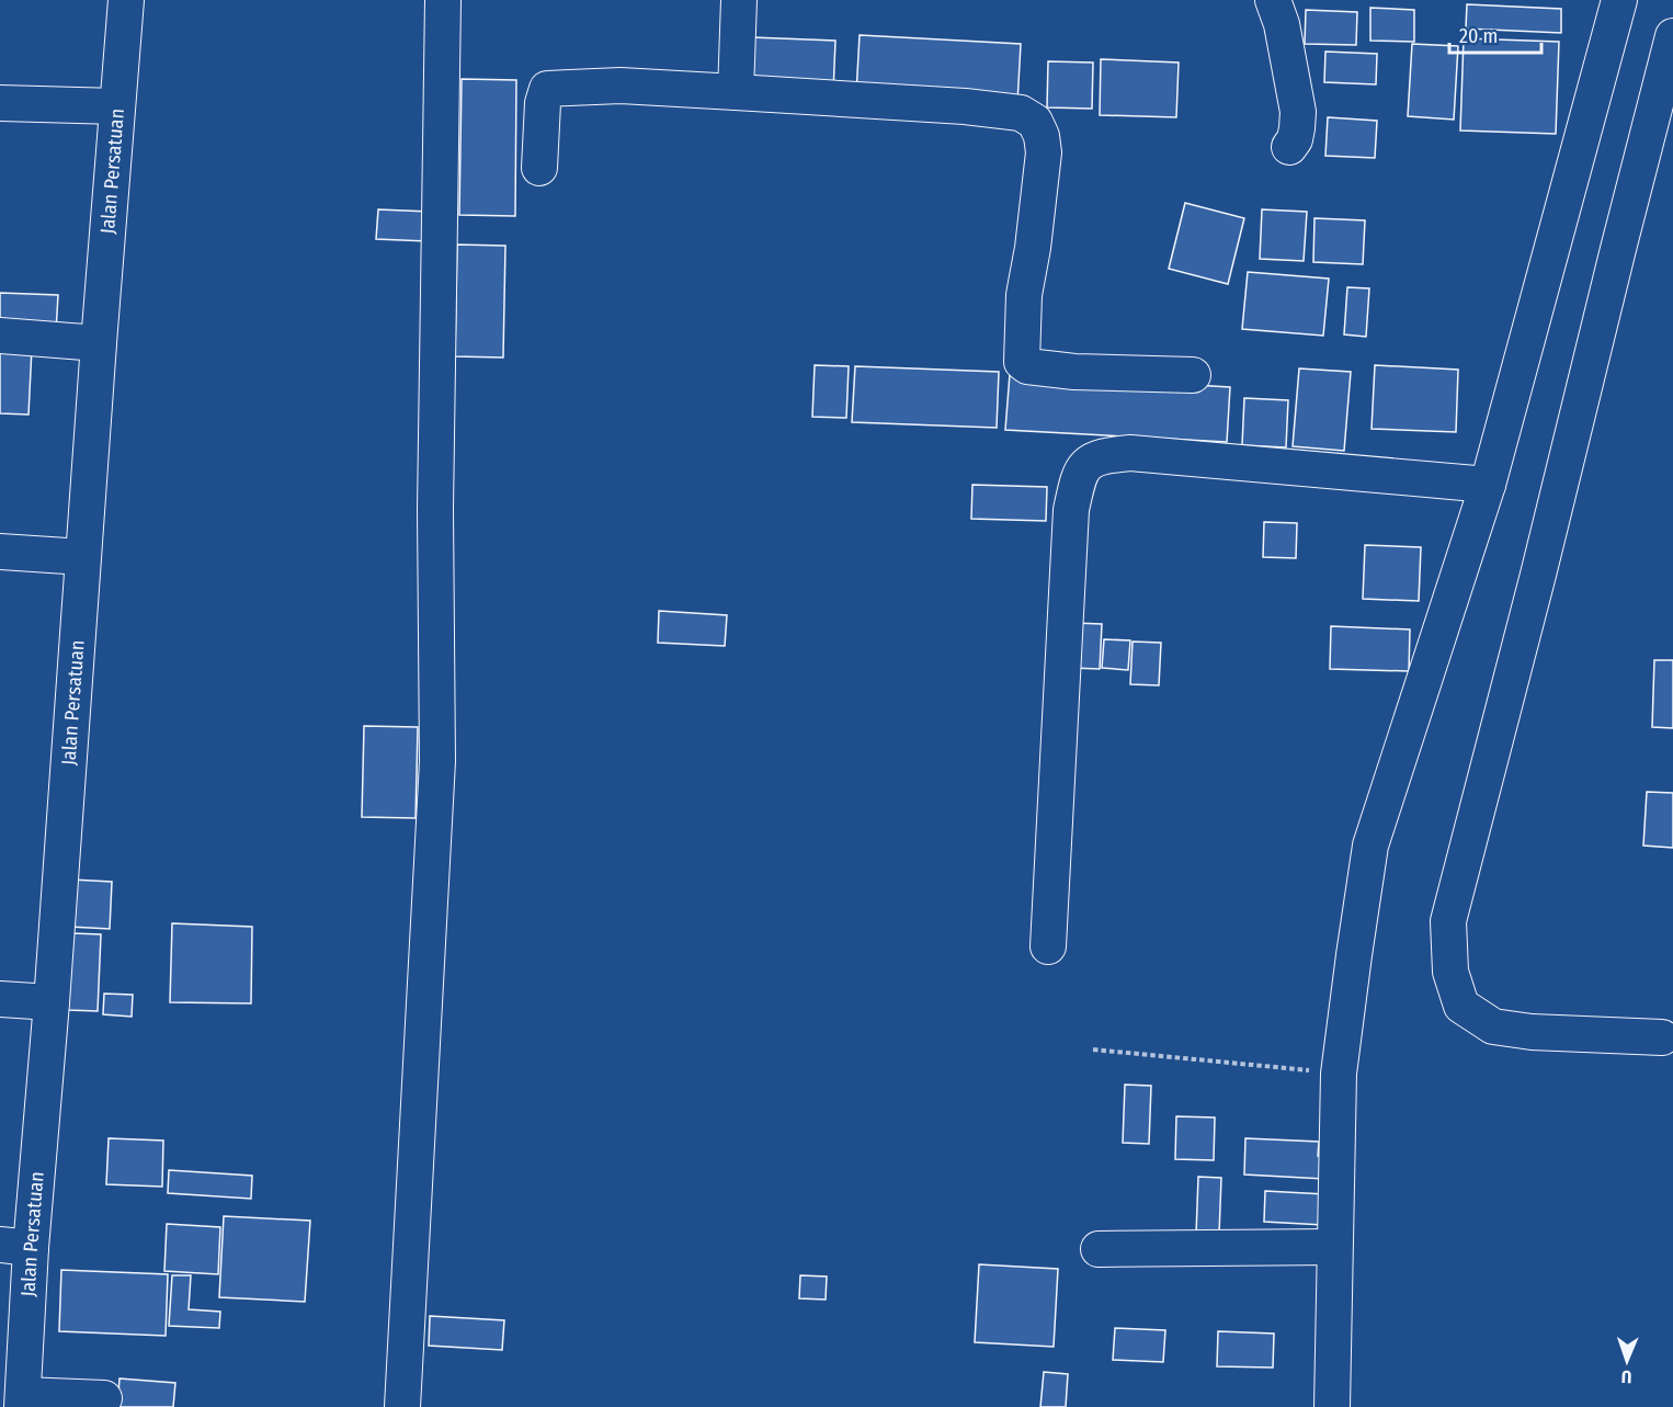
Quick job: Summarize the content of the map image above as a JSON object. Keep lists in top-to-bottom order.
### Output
{
  "streets": {
    "street": ["Jalan Persatuan"]
  },
  "scale_bar": "20 m",
  "north": "bottom"
}
